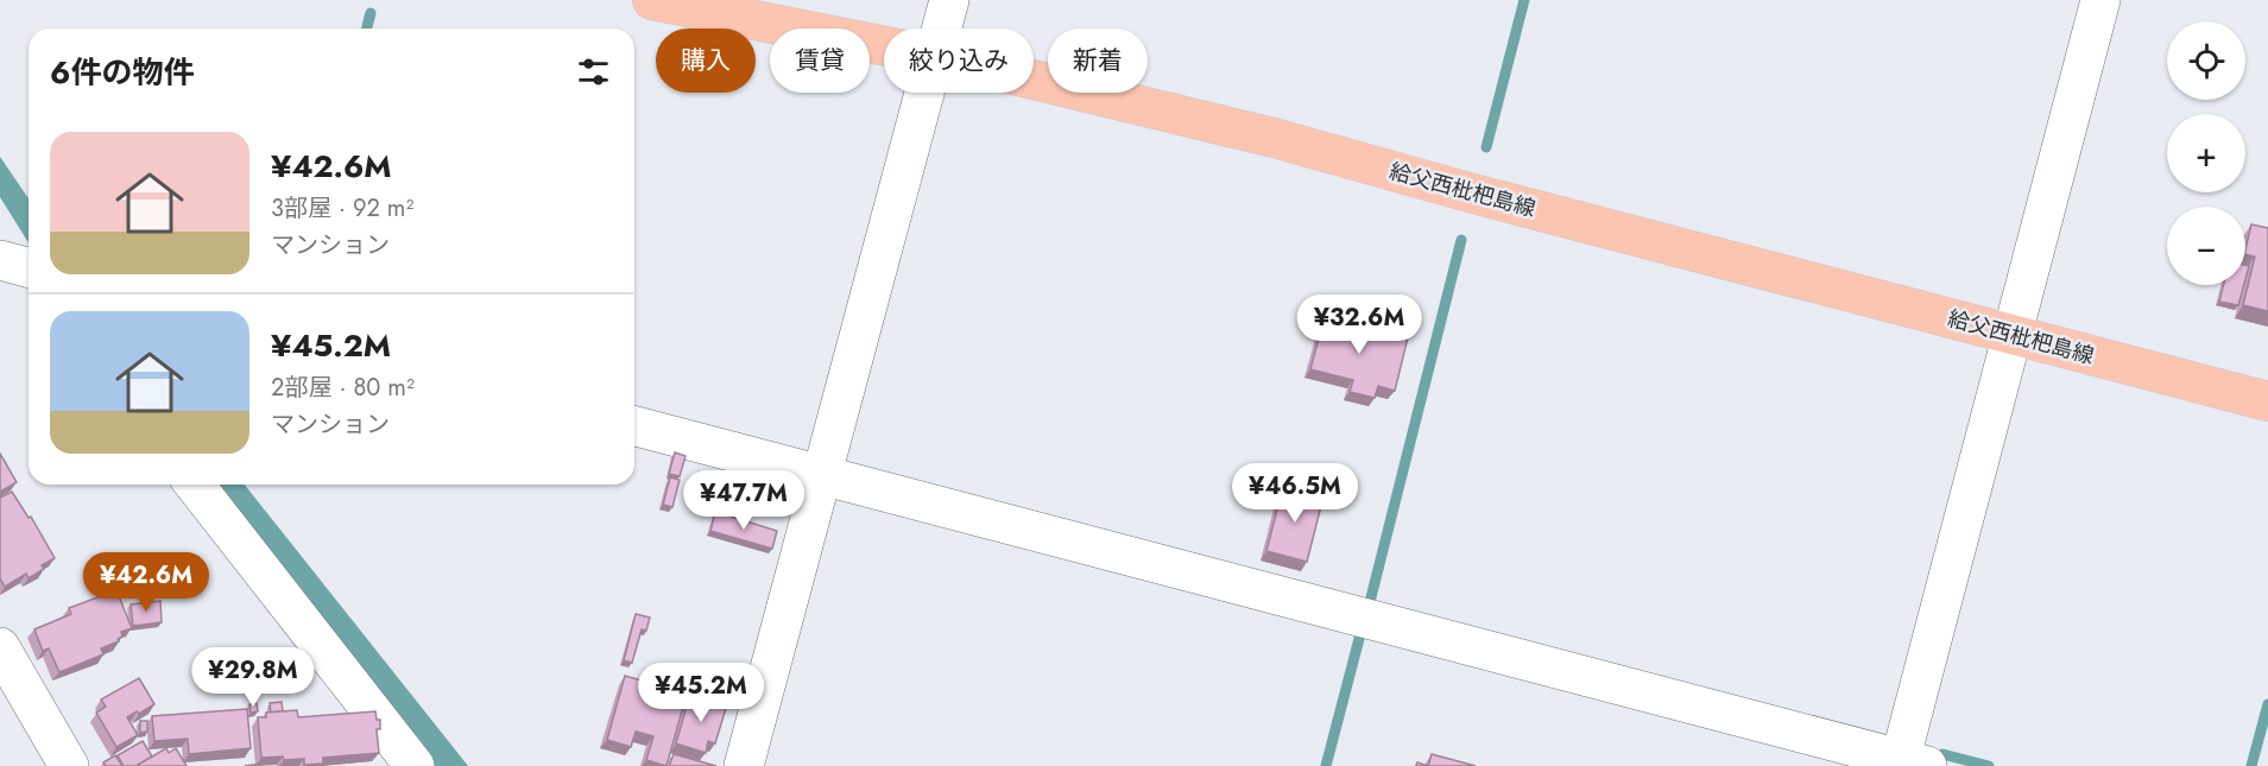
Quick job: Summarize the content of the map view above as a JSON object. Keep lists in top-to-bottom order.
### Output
{
  "streets": {
    "main road": ["給父西枇杷島線"]
  },
  "page": {
    "map_buttons": ["+", "−"],
    "chip": [
      "購入",
      "賃貸",
      "絞り込み",
      "新着"
    ],
    "heading": "6件の物件",
    "list": [
      {
        "name": "¥42.6M",
        "note": "3部屋 · 92 m² · マンション"
      },
      {
        "name": "¥45.2M",
        "note": "2部屋 · 80 m² · マンション"
      }
    ],
    "price": [
      "¥32.6M",
      "¥46.5M",
      "¥47.7M",
      "¥42.6M",
      "¥29.8M",
      "¥45.2M"
    ]
  }
}
